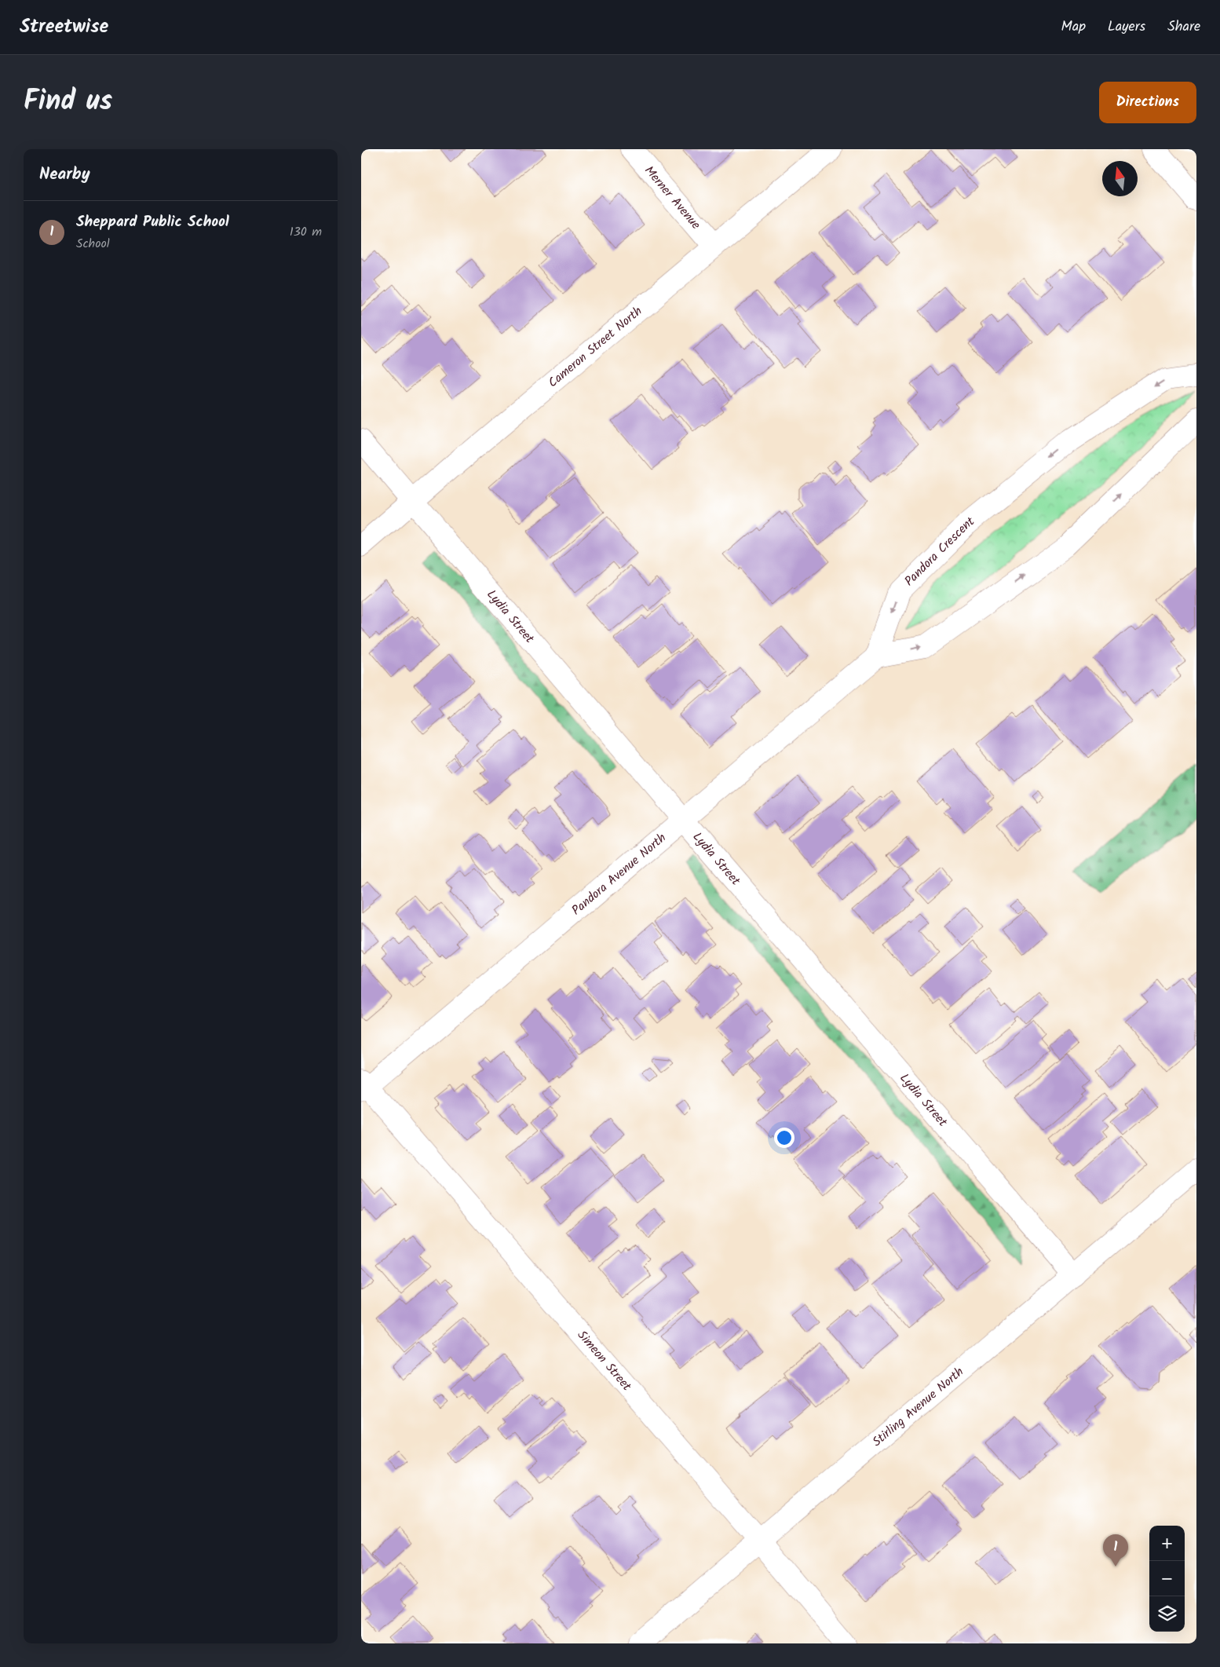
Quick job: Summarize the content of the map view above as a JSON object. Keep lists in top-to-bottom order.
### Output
{
  "streets": {
    "street": [
      "Merner Avenue",
      "Cameron Street North",
      "Pandora Crescent",
      "Lydia Street",
      "Pandora Avenue North",
      "Simeon Street",
      "Stirling Avenue North"
    ]
  },
  "crossings": [
    ["Merner Avenue", "Cameron Street North"],
    ["Cameron Street North", "Lydia Street"],
    ["Pandora Crescent", "Pandora Avenue North"],
    ["Lydia Street", "Pandora Avenue North"],
    ["Lydia Street", "Stirling Avenue North"],
    ["Pandora Avenue North", "Simeon Street"],
    ["Simeon Street", "Stirling Avenue North"]
  ],
  "north": "top",
  "page": {
    "header": "Streetwise",
    "nav": ["Map", "Layers", "Share"],
    "title": "Find us",
    "buttons": "Directions",
    "heading": "Nearby",
    "list": [
      {
        "mark": "1",
        "name": "Sheppard Public School",
        "note": "School",
        "value": "130 m"
      }
    ],
    "map_buttons": ["+", "−"],
    "pins": "1"
  }
}
